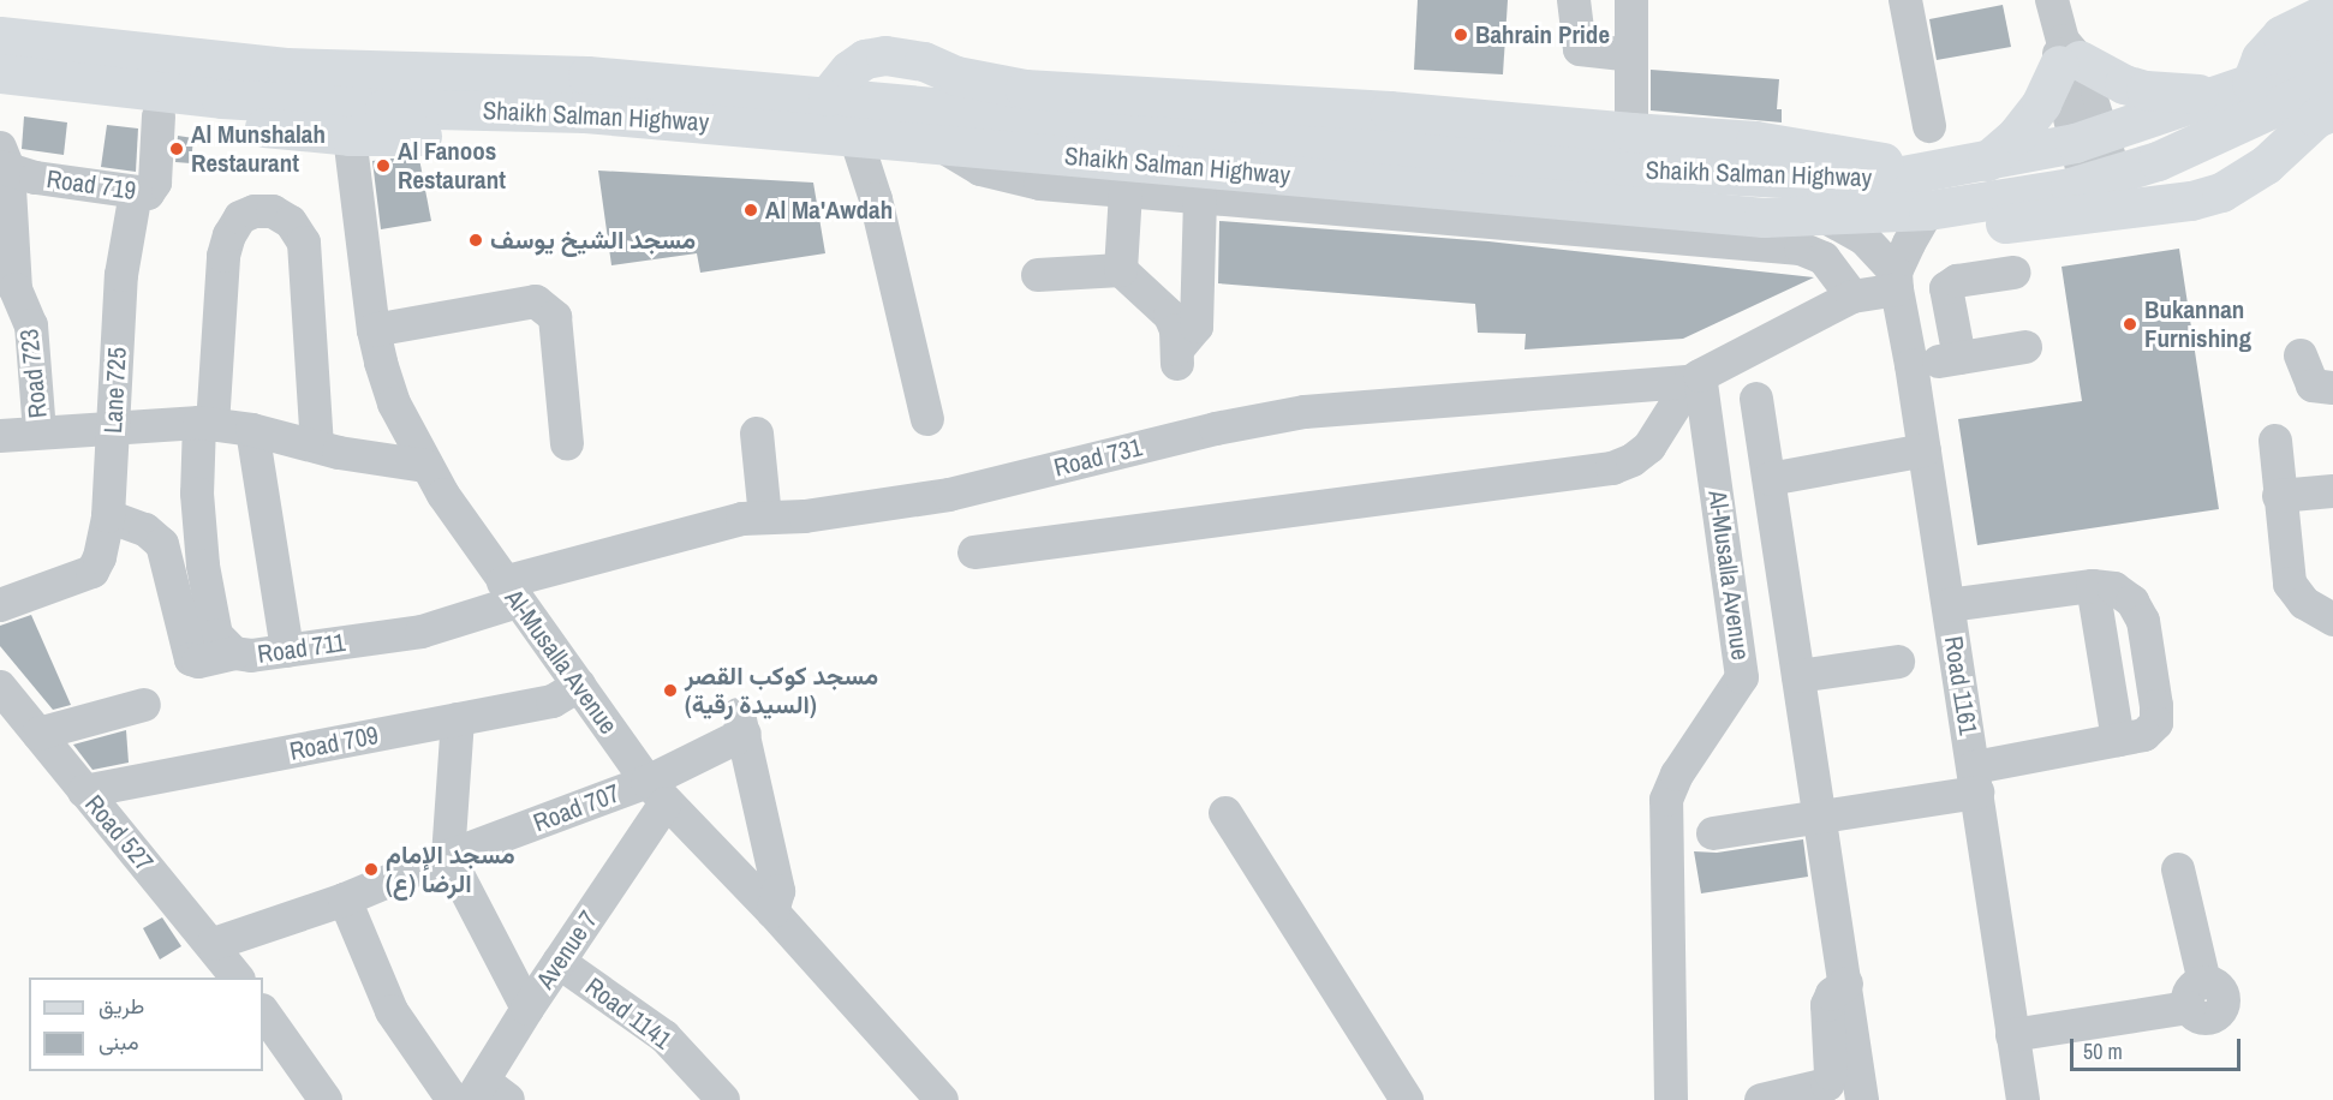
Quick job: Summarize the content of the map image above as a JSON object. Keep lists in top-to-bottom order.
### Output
{
  "streets": {
    "main road": ["Shaikh Salman Highway"],
    "street": [
      "Road 719",
      "Road 723",
      "Lane 725",
      "Road 731",
      "Al-Musalla Avenue",
      "Road 711",
      "Road 1161",
      "Road 709",
      "Road 707",
      "Road 527",
      "Avenue 7",
      "Road 1141"
    ]
  },
  "crossings": [
    ["Road 719", "Road 723"],
    ["Road 719", "Lane 725"],
    ["Road 731", "Al-Musalla Avenue"],
    ["Road 731", "Road 711"],
    ["Al-Musalla Avenue", "Road 711"],
    ["Al-Musalla Avenue", "Road 709"],
    ["Al-Musalla Avenue", "Road 707"],
    ["Al-Musalla Avenue", "Avenue 7"],
    ["Road 709", "Road 527"],
    ["Road 707", "Road 527"],
    ["Road 707", "Avenue 7"],
    ["Avenue 7", "Road 1141"]
  ],
  "places": [
    "Bahrain Pride",
    "Al Munshalah Restaurant",
    "Al Fanoos Restaurant",
    "Al Ma'Awdah",
    "مسجد الشيخ يوسف",
    "Bukannan Furnishing",
    "مسجد كوكب القصر (السيدة رقية)",
    "مسجد الإمام الرضا (ع)"
  ],
  "legend": ["طريق", "مبنى"],
  "scale_bar": "50 m"
}
